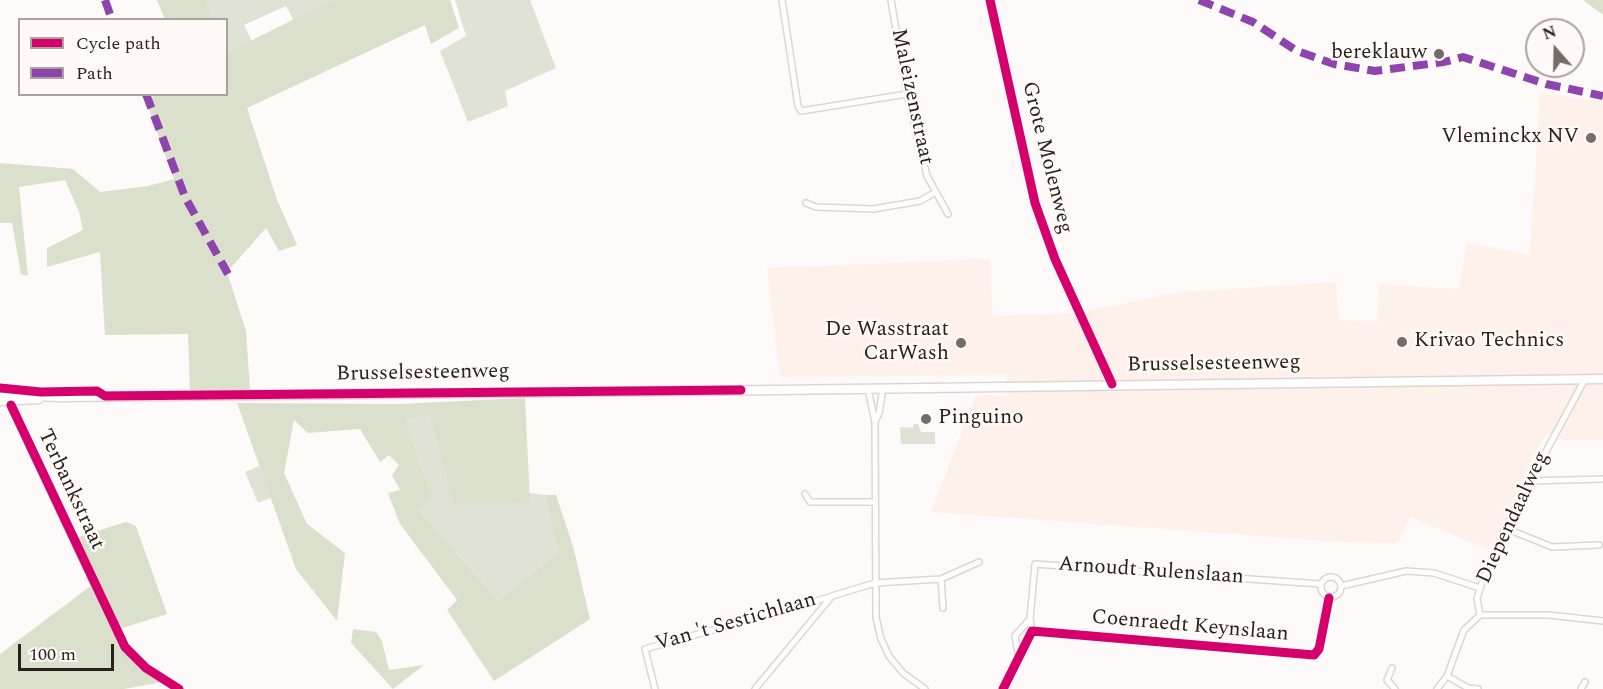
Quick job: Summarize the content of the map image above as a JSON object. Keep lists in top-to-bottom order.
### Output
{
  "streets": {
    "main road": ["Brusselsesteenweg"],
    "street": [
      "Maleizenstraat",
      "Grote Molenweg",
      "Terbankstraat",
      "Diependaalweg",
      "Arnoudt Rulenslaan",
      "Van 't Sestichlaan",
      "Coenraedt Keynslaan"
    ]
  },
  "crossings": [
    ["Grote Molenweg", "Brusselsesteenweg"],
    ["Brusselsesteenweg", "Terbankstraat"],
    ["Brusselsesteenweg", "Diependaalweg"],
    ["Diependaalweg", "Arnoudt Rulenslaan"],
    ["Arnoudt Rulenslaan", "Coenraedt Keynslaan"]
  ],
  "places": [
    "bereklauw",
    "Vleminckx NV",
    "Krivao Technics",
    "De Wasstraat CarWash",
    "Pinguino"
  ],
  "legend": ["Cycle path", "Path"],
  "scale_bar": "100 m",
  "north": "top"
}
